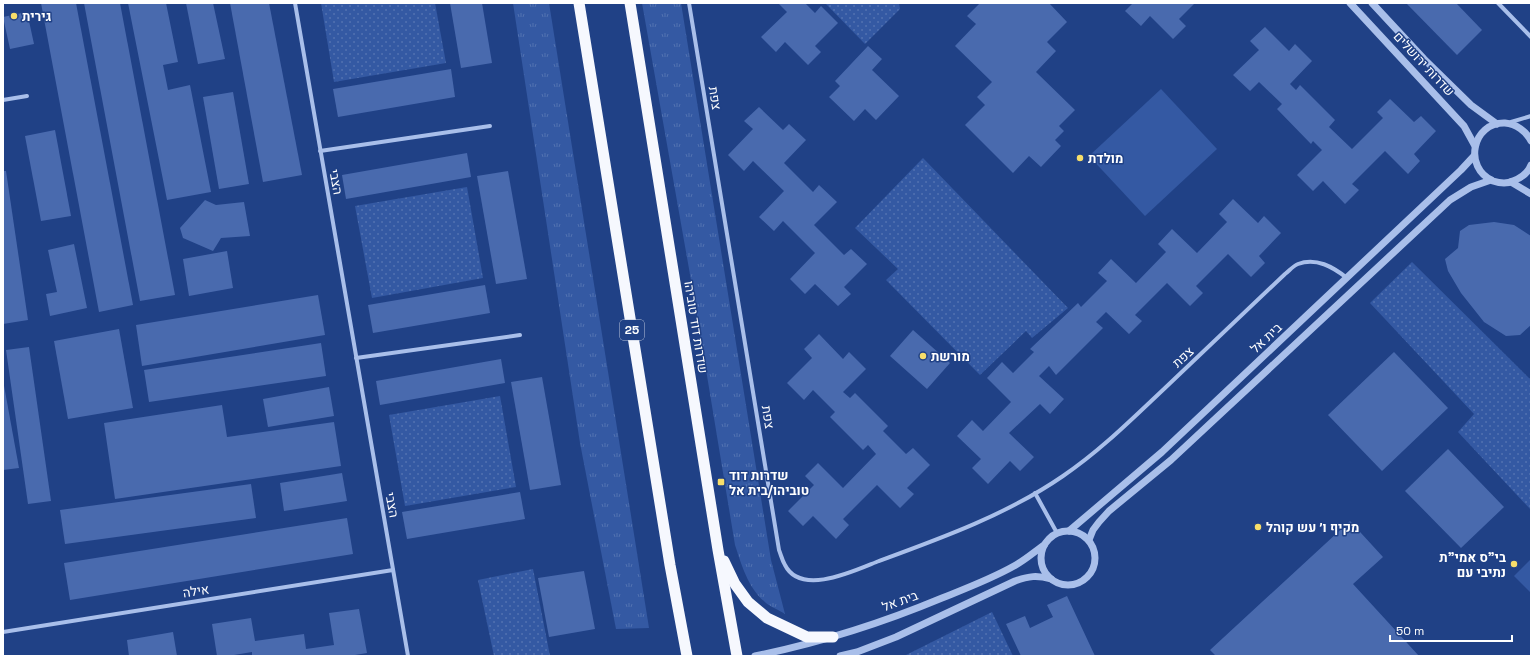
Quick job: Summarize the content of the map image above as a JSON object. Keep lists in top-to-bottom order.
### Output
{
  "streets": {
    "highway": ["שדרות דוד טוביהו", "25"],
    "street": [
      "שדרות ירושלים",
      "צפת",
      "הצבי",
      "בית אל",
      "אילה"
    ]
  },
  "crossings": [
    ["צפת", "בית אל"],
    ["הצבי", "אילה"]
  ],
  "places": {
    "other": [
      "גירית",
      "מולדת",
      "מורשת",
      "מקיף ו׳ עש קוהל",
      "בי\"ס אמי\"ת נתיבי עם"
    ],
    "transit": ["שדרות דוד טוביהו/בית אל"]
  },
  "scale_bar": "50 m"
}
